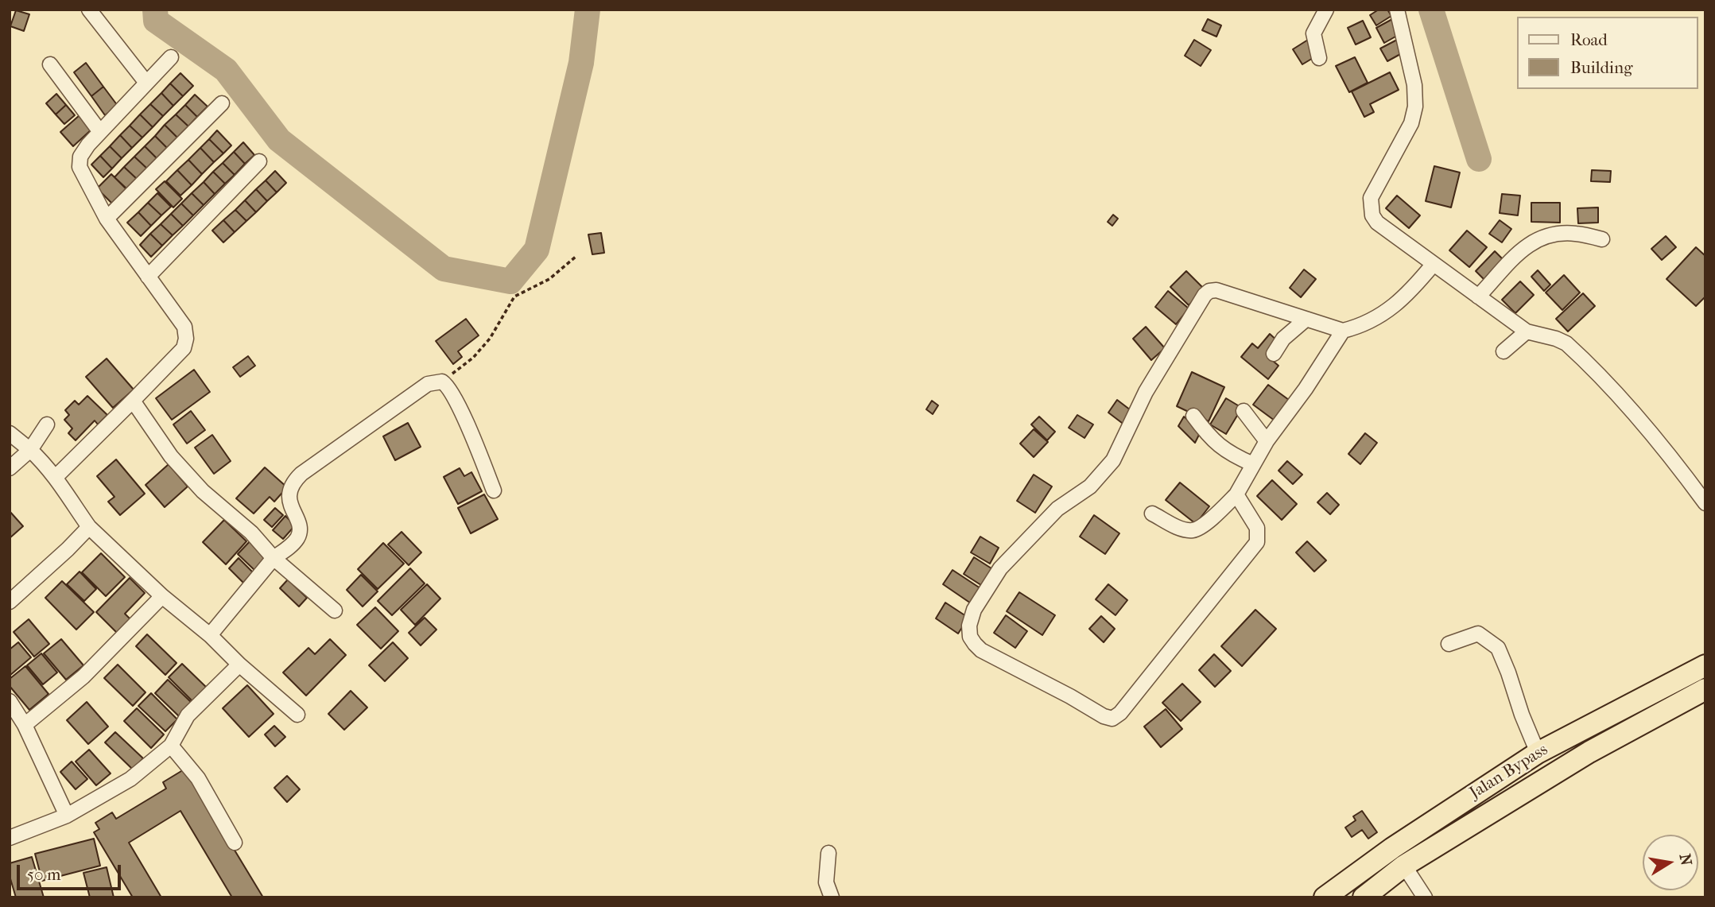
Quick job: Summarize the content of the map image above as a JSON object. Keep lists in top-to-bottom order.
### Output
{
  "streets": {
    "highway": ["Jalan Bypass"]
  },
  "legend": ["Road", "Building"],
  "scale_bar": "50 m",
  "north": "right"
}
